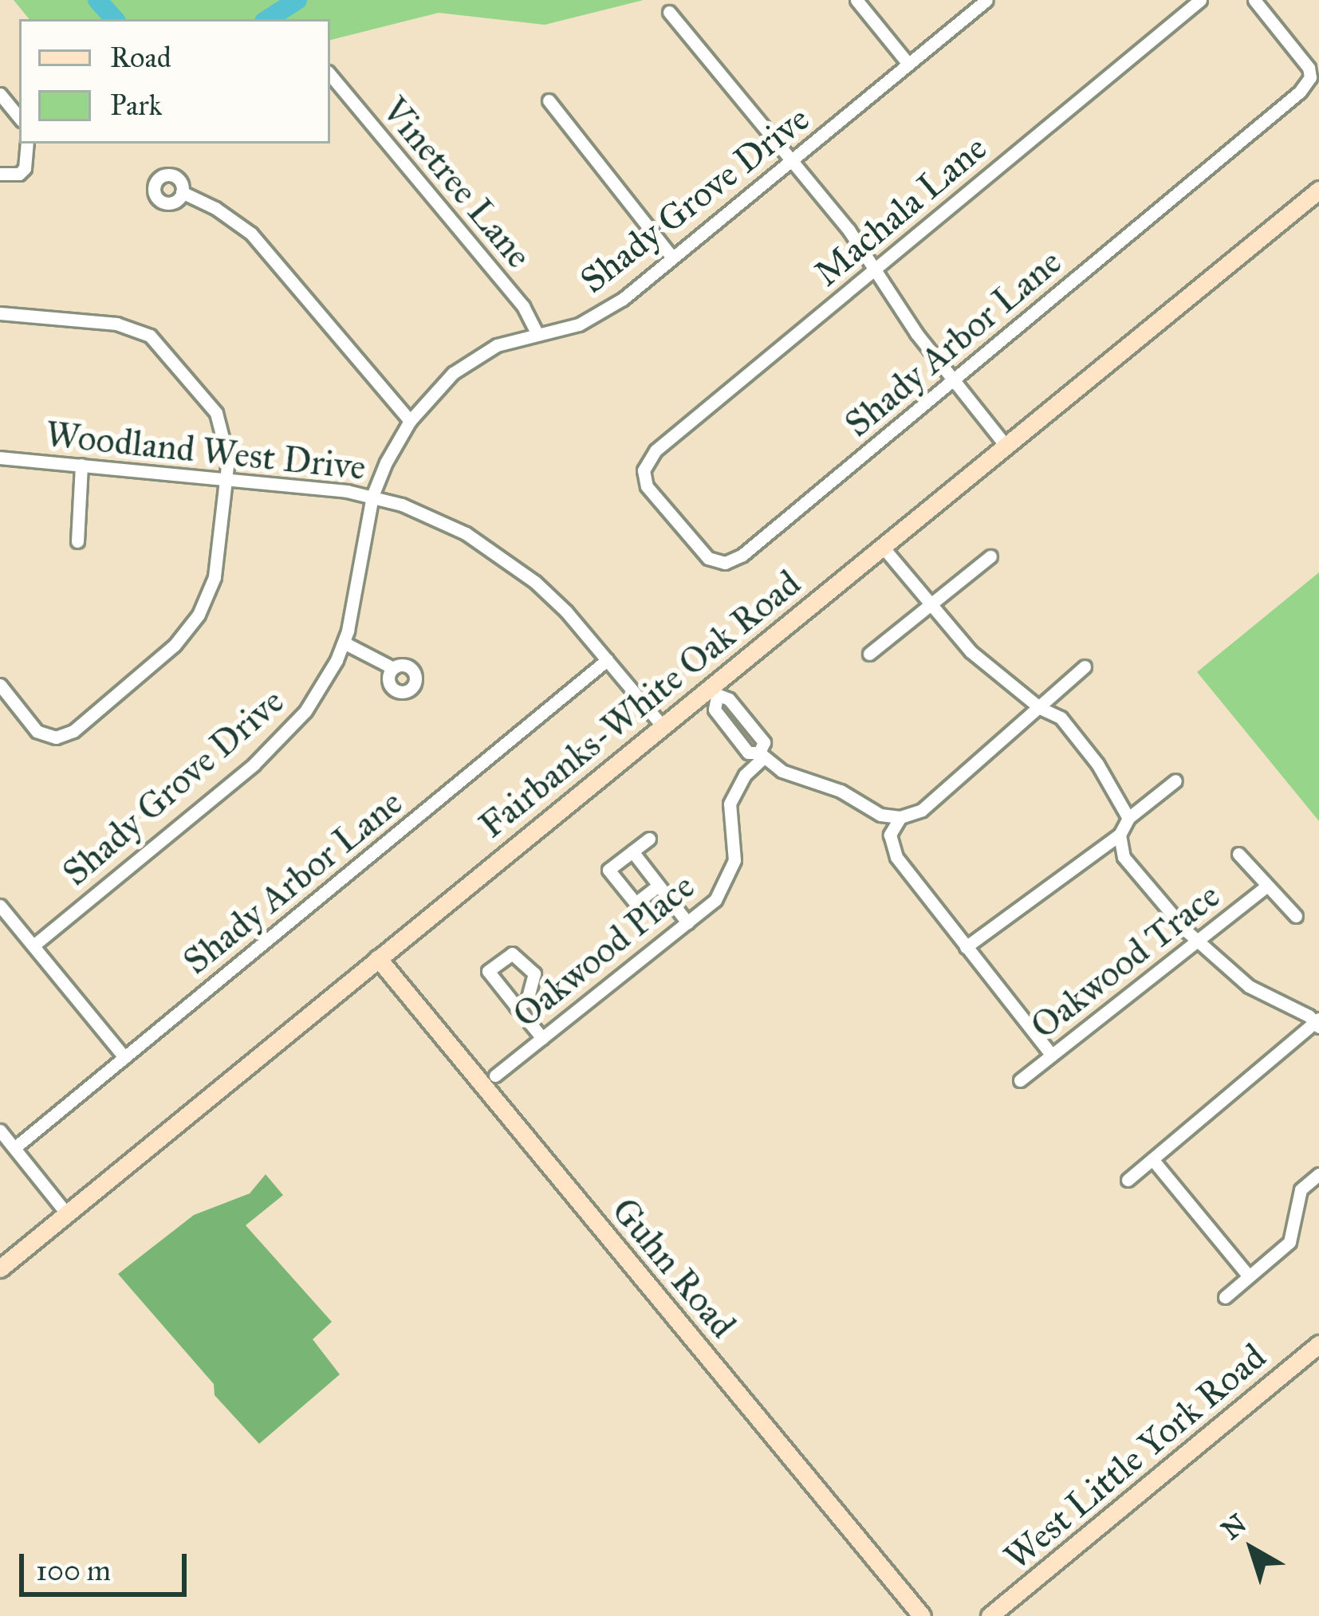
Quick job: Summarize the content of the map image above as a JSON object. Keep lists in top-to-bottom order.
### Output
{
  "streets": {
    "street": [
      "Vinetree Lane",
      "Shady Grove Drive",
      "Machala Lane",
      "Shady Arbor Lane",
      "Woodland West Drive",
      "Fairbanks-White Oak Road",
      "Oakwood Place",
      "Oakwood Trace",
      "Guhn Road",
      "West Little York Road"
    ]
  },
  "crossings": [
    ["Vinetree Lane", "Shady Grove Drive"],
    ["Shady Grove Drive", "Woodland West Drive"],
    ["Machala Lane", "Shady Arbor Lane"],
    ["Shady Arbor Lane", "Woodland West Drive"],
    ["Woodland West Drive", "Fairbanks-White Oak Road"],
    ["Fairbanks-White Oak Road", "Guhn Road"]
  ],
  "legend": ["Road", "Park"],
  "scale_bar": "100 m",
  "north": "top left"
}
